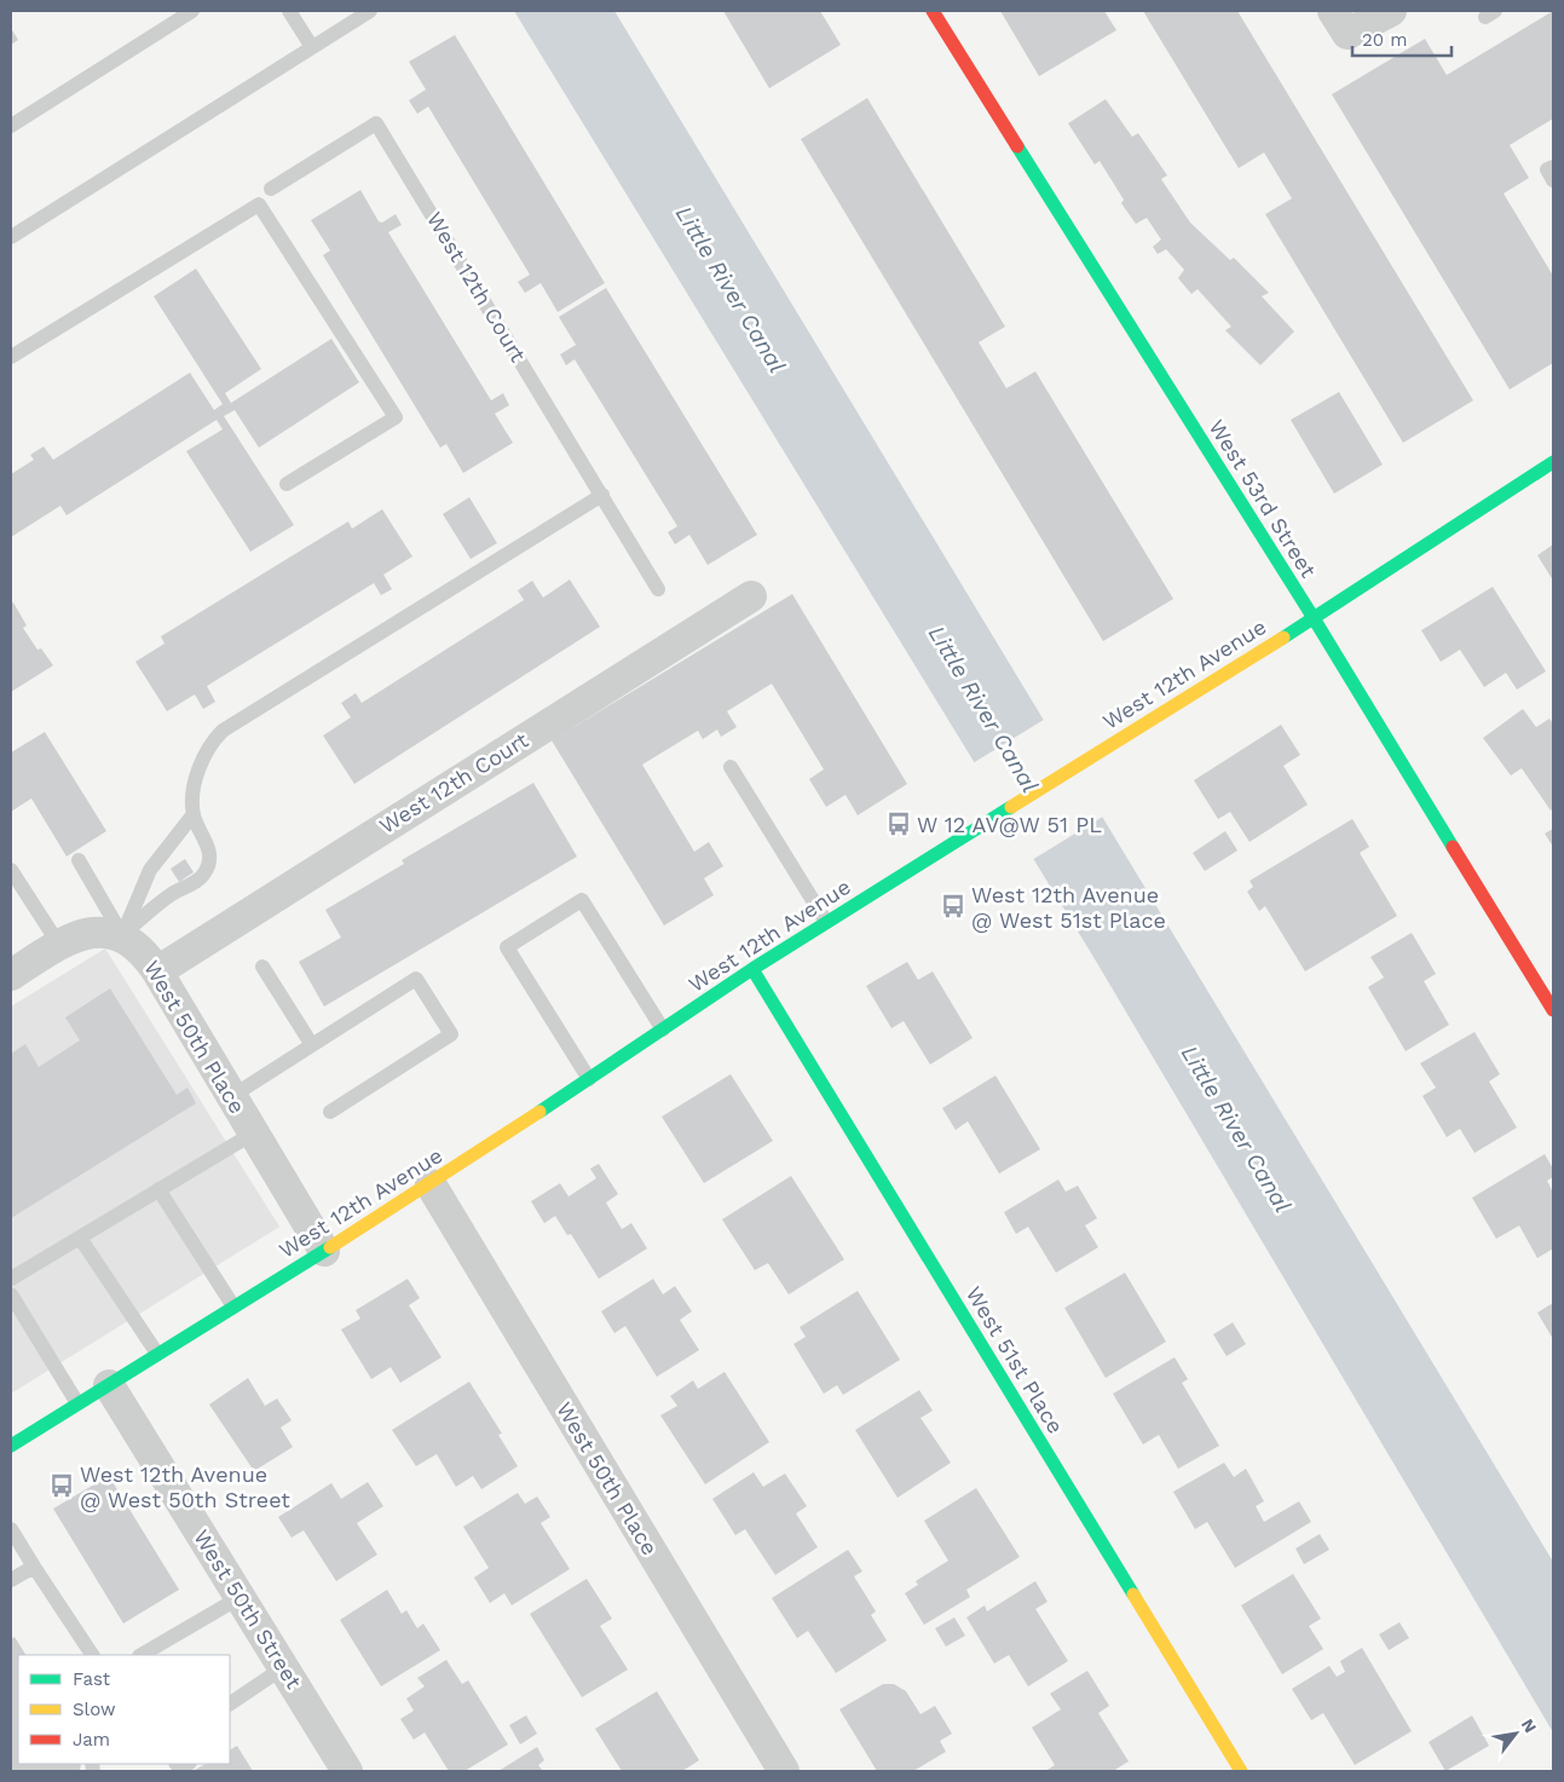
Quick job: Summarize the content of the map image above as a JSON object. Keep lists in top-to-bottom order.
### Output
{
  "streets": {
    "street": [
      "West 12th Court",
      "West 53rd Street",
      "West 12th Avenue",
      "West 50th Place",
      "West 51st Place",
      "West 50th Street"
    ]
  },
  "crossings": [
    ["West 12th Court", "West 50th Place"],
    ["West 53rd Street", "West 12th Avenue"],
    ["West 12th Avenue", "West 50th Place"],
    ["West 12th Avenue", "West 51st Place"],
    ["West 12th Avenue", "West 50th Street"]
  ],
  "water": ["Little River Canal"],
  "places": {
    "bus stop": ["W 12 AV@W 51 PL", "West 12th Avenue @ West 51st Place", "West 12th Avenue @ West 50th Street"]
  },
  "legend": ["Fast", "Slow", "Jam"],
  "scale_bar": "20 m",
  "north": "top right"
}
